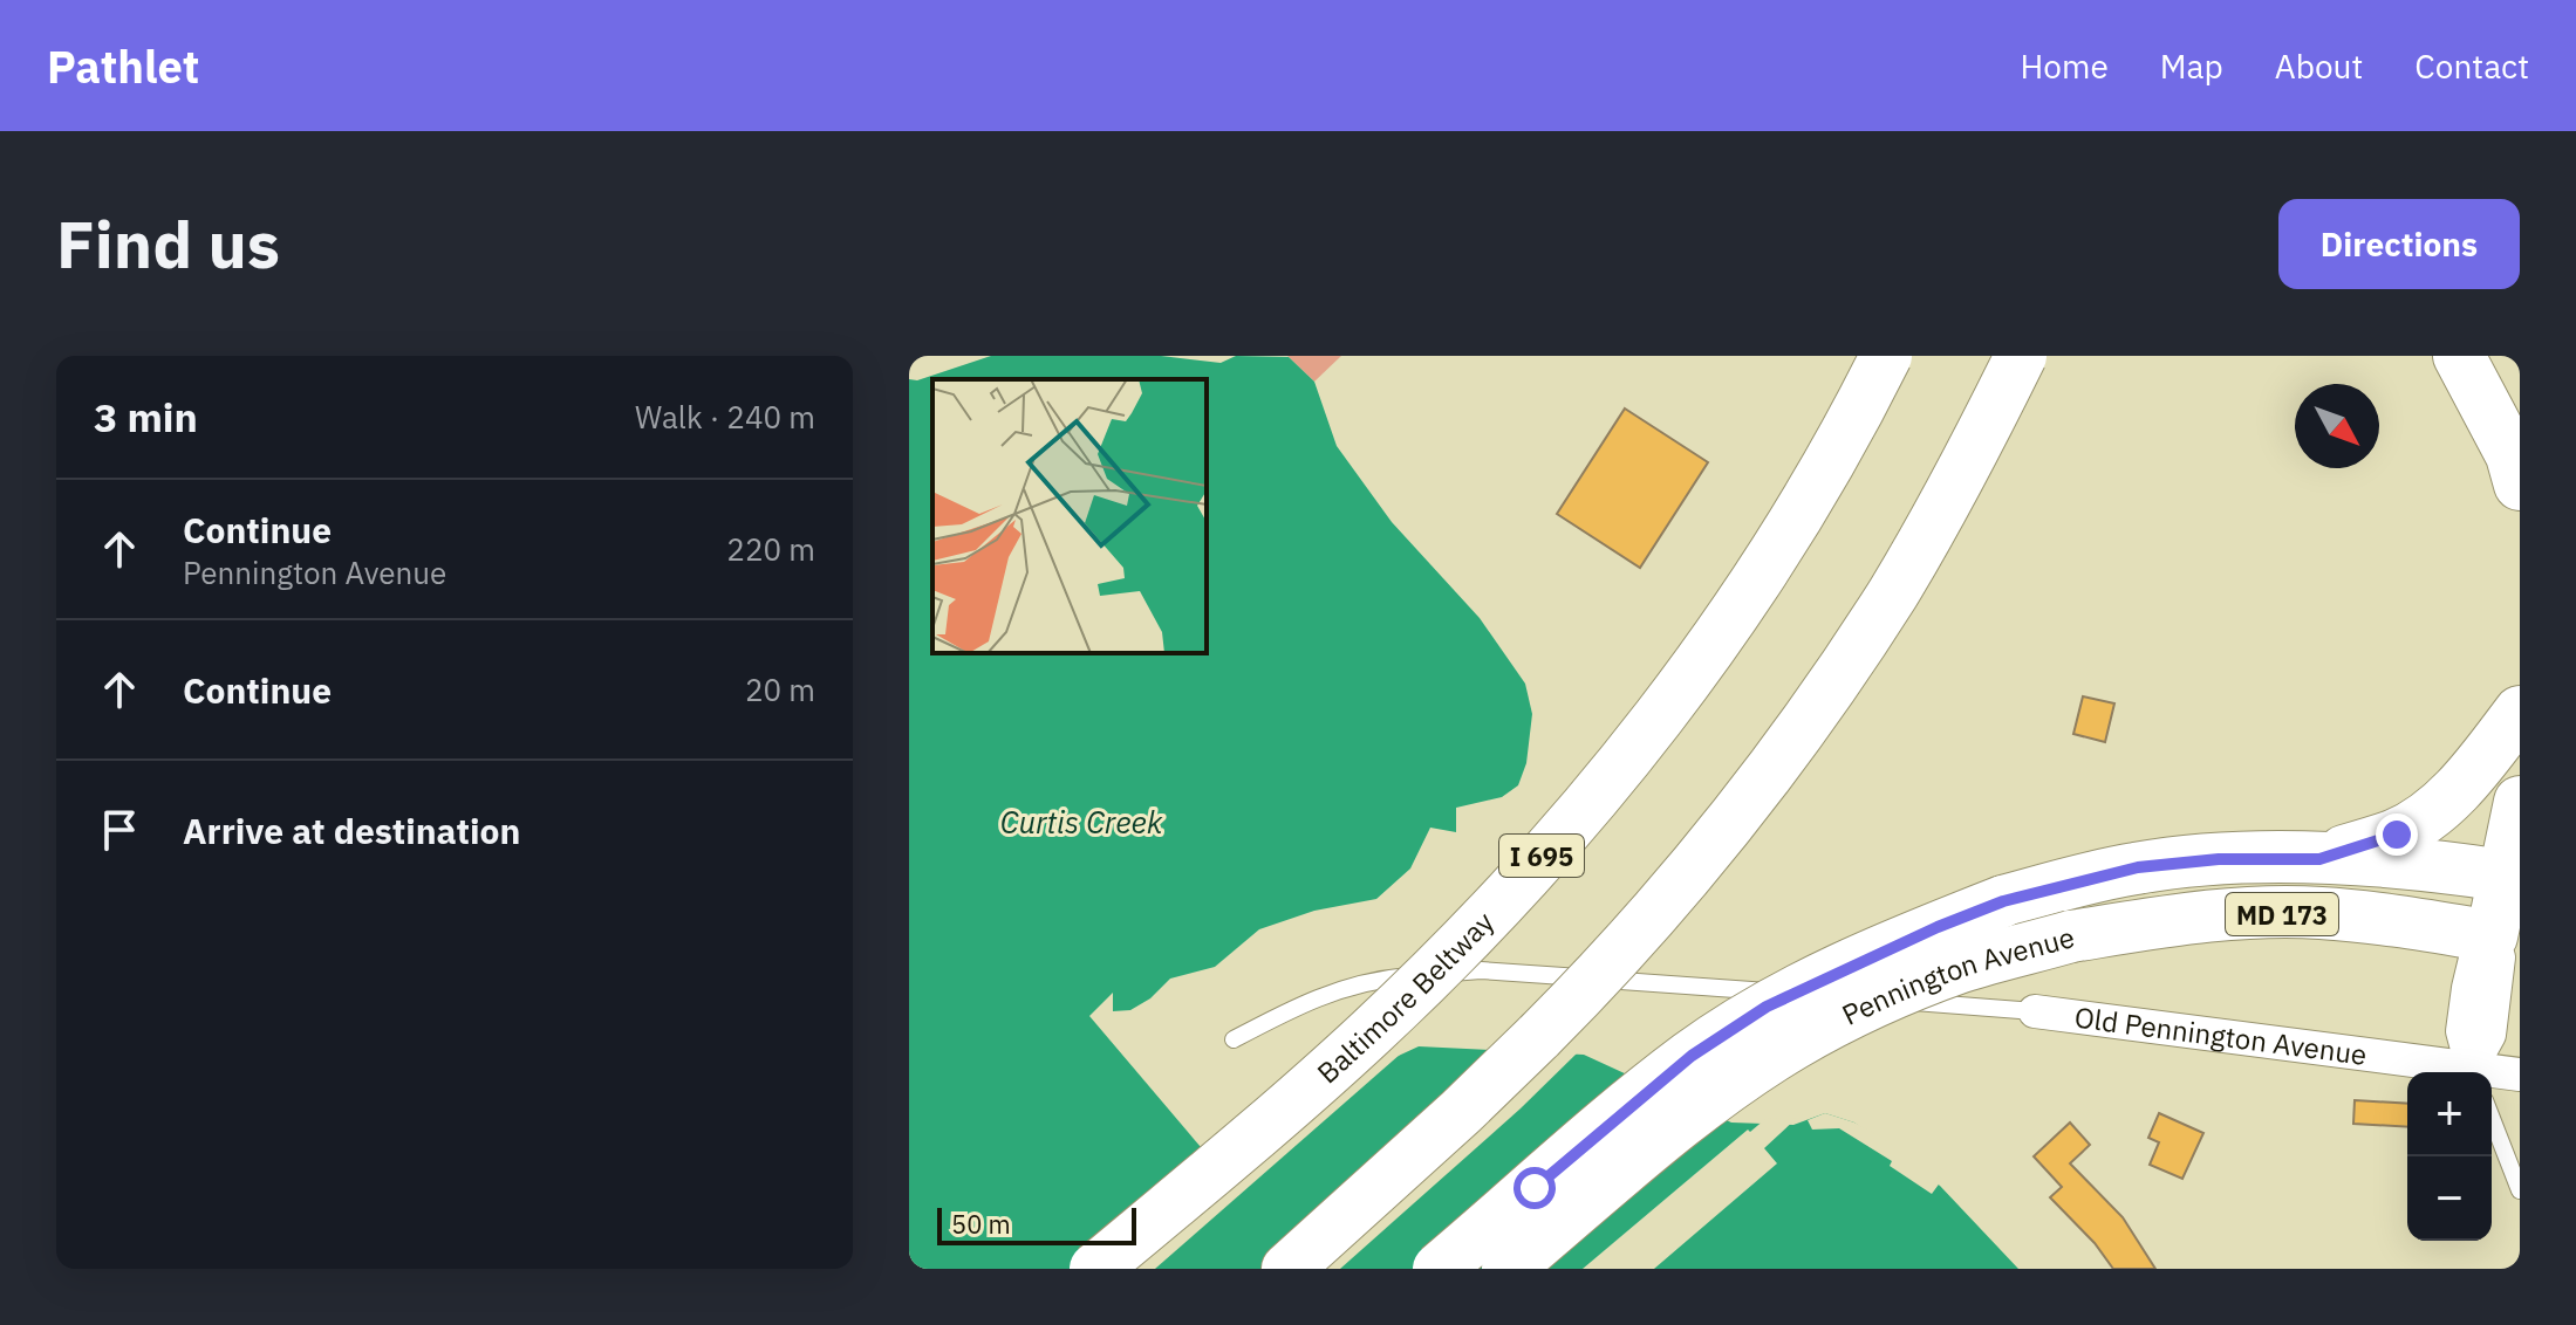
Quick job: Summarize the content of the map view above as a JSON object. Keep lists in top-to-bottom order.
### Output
{
  "streets": {
    "main road": [
      "I 695",
      "MD 173",
      "Pennington Avenue",
      "Baltimore Beltway"
    ],
    "street": ["Old Pennington Avenue"]
  },
  "water": ["Curtis Creek"],
  "scale_bar": "50 m",
  "north": "bottom right",
  "page": {
    "header": "Pathlet",
    "nav": [
      "Home",
      "Map",
      "About",
      "Contact"
    ],
    "buttons": "Directions",
    "title": "Find us",
    "heading": ["3 min", "Walk · 240 m"],
    "list": [
      ["Continue", "Pennington Avenue", "220 m"],
      ["Continue", "20 m"],
      "Arrive at destination"
    ],
    "map_buttons": ["+", "−"],
    "scale": "50 m"
  }
}
